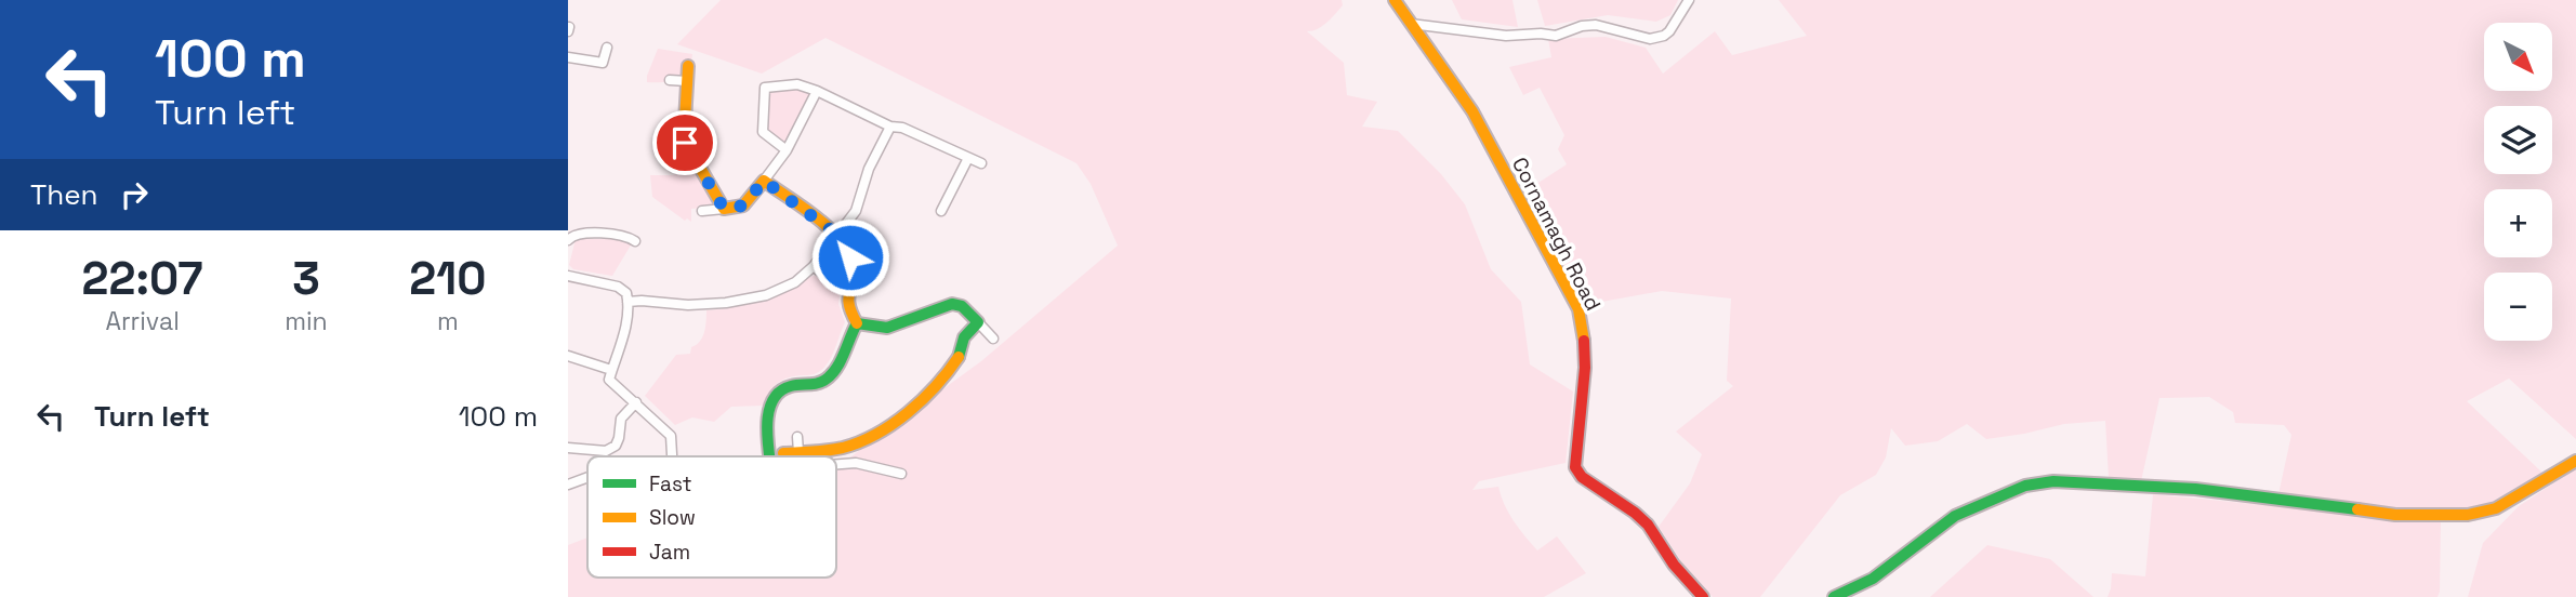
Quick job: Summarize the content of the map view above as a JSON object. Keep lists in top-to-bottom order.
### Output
{
  "streets": {
    "street": ["Cornamagh Road"]
  },
  "legend": ["Fast", "Slow", "Jam"],
  "north": "bottom right",
  "page": {
    "turn": ["100 m", "Turn left"],
    "map_buttons": ["+", "−"],
    "then": "Then",
    "eta": [
      "22:07",
      "Arrival",
      "3",
      "min",
      "210",
      "m"
    ],
    "list": [
      {
        "name": "Turn left",
        "value": "100 m"
      }
    ]
  }
}
